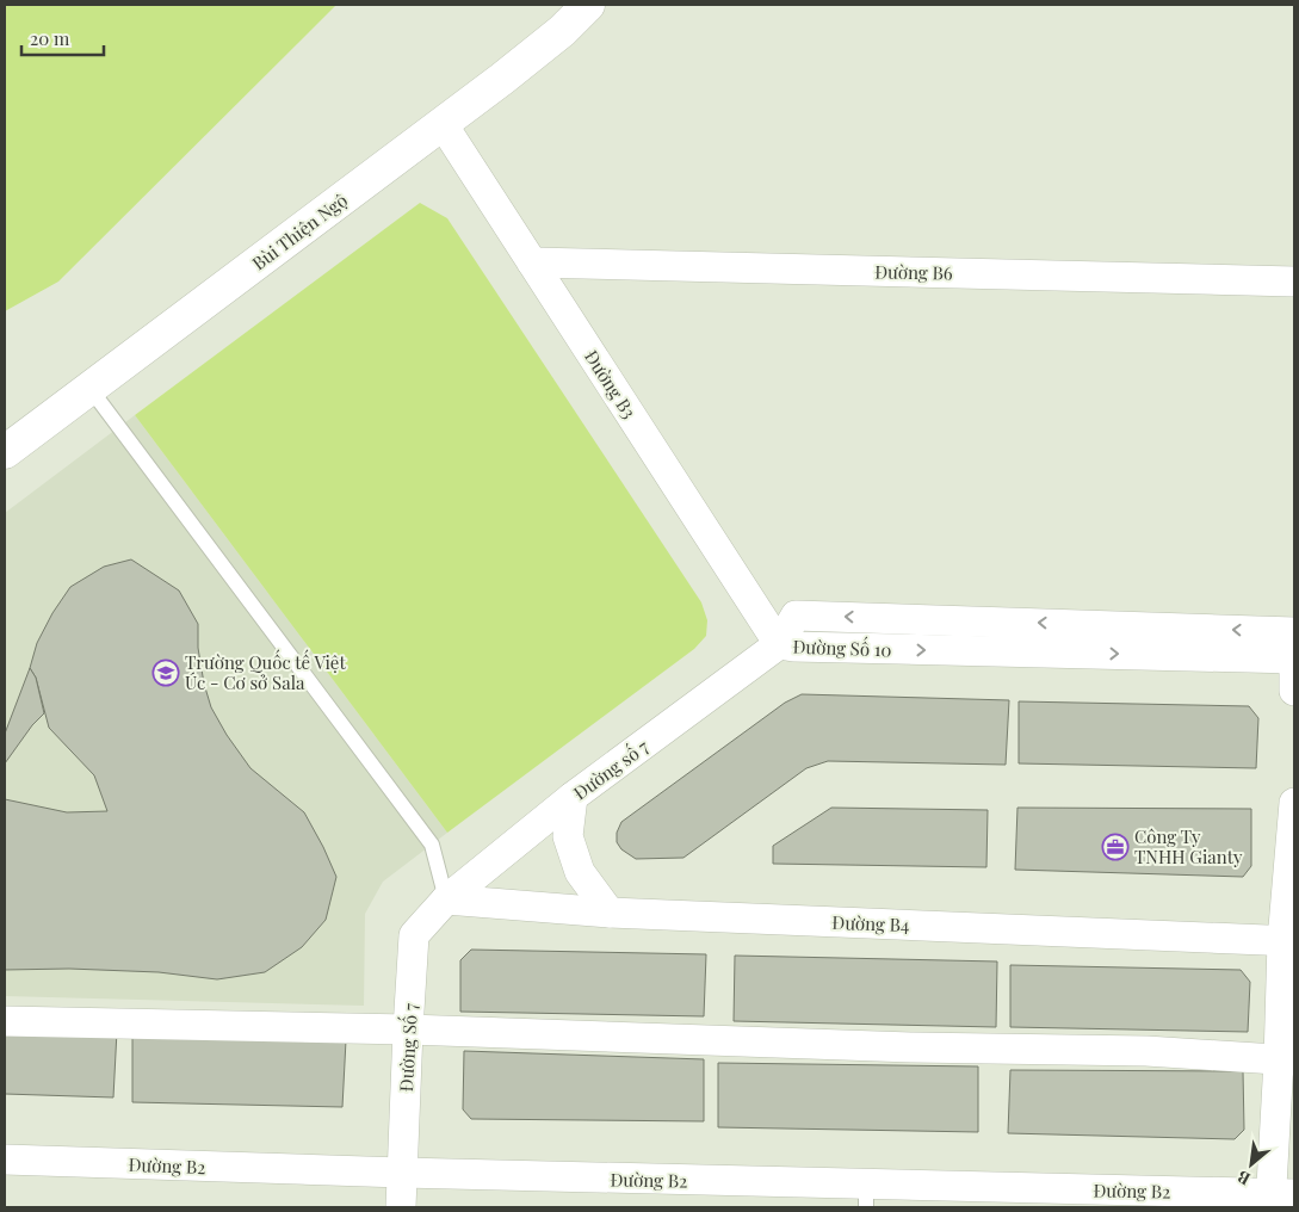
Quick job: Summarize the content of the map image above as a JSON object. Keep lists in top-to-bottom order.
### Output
{
  "streets": {
    "street": [
      "Bùi Thiện Ngộ",
      "Đường B6",
      "Đường B3",
      "Đường Số 10",
      "Đường số 7",
      "Đường B4",
      "Đường Số 7",
      "Đường B2"
    ]
  },
  "crossings": [
    ["Bùi Thiện Ngộ", "Đường B3"],
    ["Đường B6", "Đường B3"],
    ["Đường B3", "Đường Số 10"],
    ["Đường B3", "Đường số 7"],
    ["Đường Số 10", "Đường số 7"],
    ["Đường số 7", "Đường B4"],
    ["Đường số 7", "Đường Số 7"],
    ["Đường B4", "Đường Số 7"],
    ["Đường Số 7", "Đường B2"]
  ],
  "places": {
    "school or university": ["Trường Quốc tế Việt Úc - Cơ sở Sala"],
    "office": ["Công Ty TNHH Gianty"]
  },
  "scale_bar": "20 m",
  "north": "bottom left"
}
